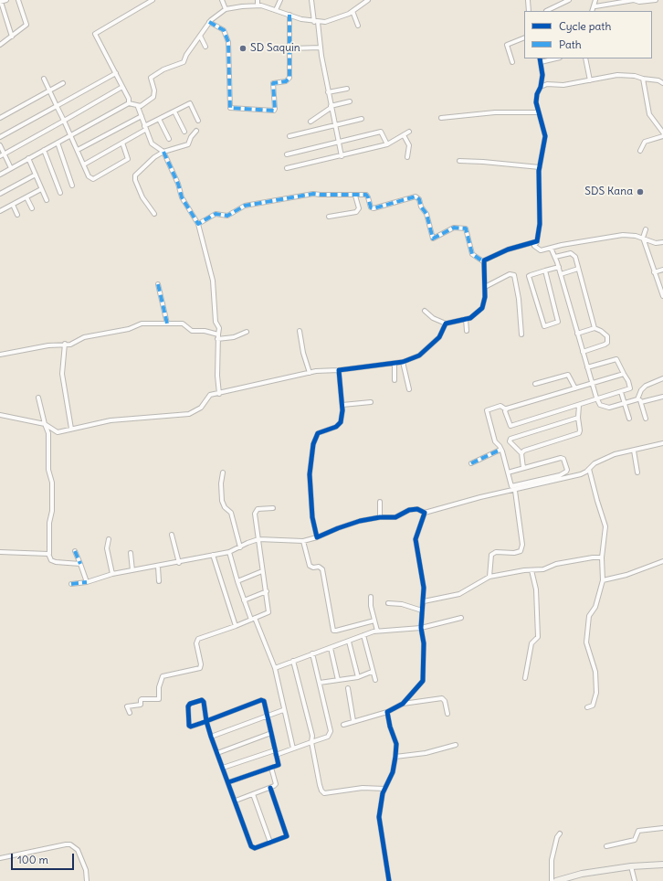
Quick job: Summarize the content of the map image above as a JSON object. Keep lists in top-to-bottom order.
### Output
{
  "places": ["SD Saquin", "SDS Kana"],
  "legend": ["Cycle path", "Path"],
  "scale_bar": "100 m"
}
